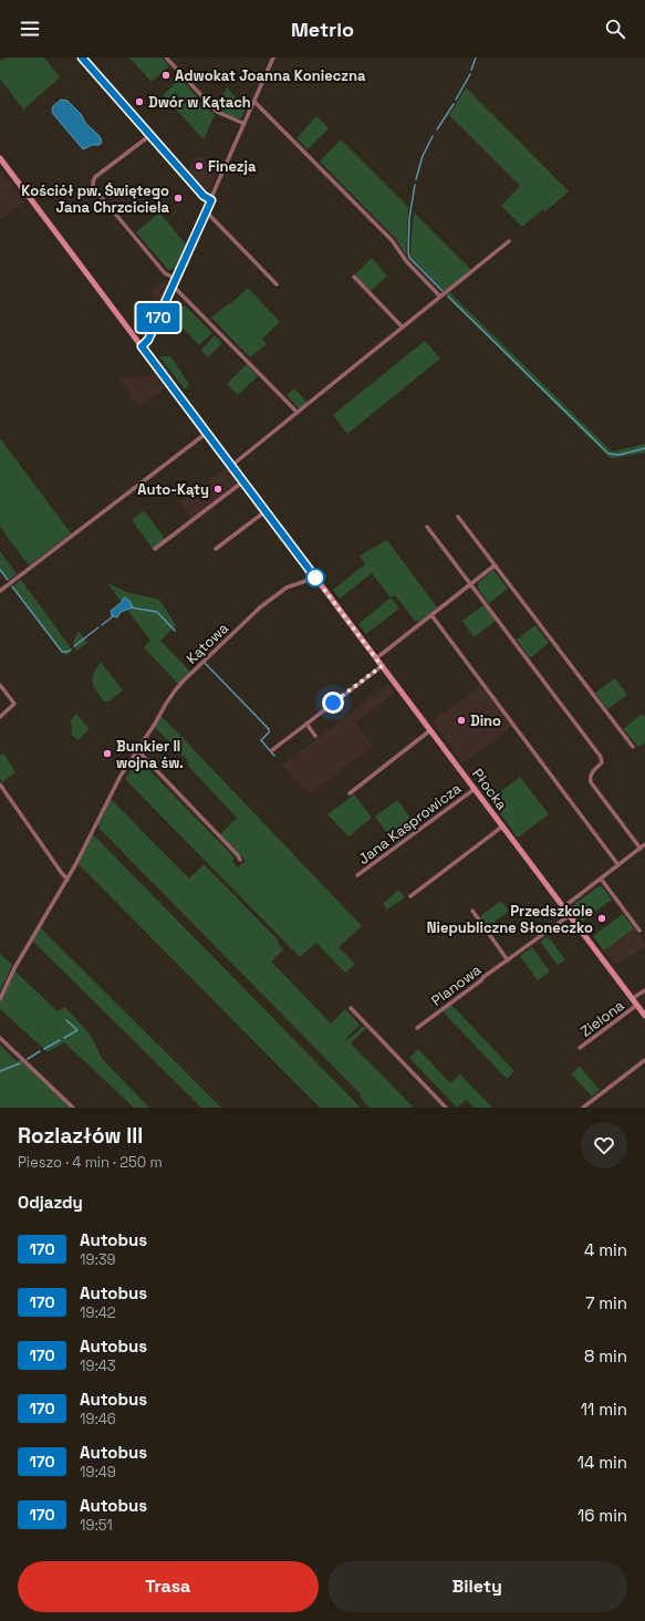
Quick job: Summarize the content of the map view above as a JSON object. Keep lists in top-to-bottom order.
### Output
{
  "streets": {
    "street": [
      "Kątowa",
      "Płocka",
      "Jana Kasprowicza",
      "Planowa",
      "Zielona"
    ]
  },
  "crossings": [
    ["Kątowa", "Płocka"],
    ["Płocka", "Jana Kasprowicza"],
    ["Płocka", "Planowa"],
    ["Płocka", "Zielona"]
  ],
  "places": [
    "Adwokat Joanna Konieczna",
    "Dwór w Kątach",
    "Finezja",
    "Kościół pw. Świętego Jana Chrzciciela",
    "Auto-Kąty",
    "Dino",
    "Bunkier II wojna św.",
    "Przedszkole Niepubliczne Słoneczko"
  ],
  "lines": ["bus line 170"],
  "page": {
    "header": "Metrio",
    "on_map": "170",
    "heading": [
      ["Rozlazłów III", "Pieszo · 4 min · 250 m"],
      "Odjazdy"
    ],
    "list": [
      {
        "mark": "170",
        "name": "Autobus",
        "note": "19:39",
        "value": "4 min"
      },
      {
        "mark": "170",
        "name": "Autobus",
        "note": "19:42",
        "value": "7 min"
      },
      {
        "mark": "170",
        "name": "Autobus",
        "note": "19:43",
        "value": "8 min"
      },
      {
        "mark": "170",
        "name": "Autobus",
        "note": "19:46",
        "value": "11 min"
      },
      {
        "mark": "170",
        "name": "Autobus",
        "note": "19:49",
        "value": "14 min"
      },
      {
        "mark": "170",
        "name": "Autobus",
        "note": "19:51",
        "value": "16 min"
      }
    ],
    "buttons": ["Trasa", "Bilety"]
  }
}
